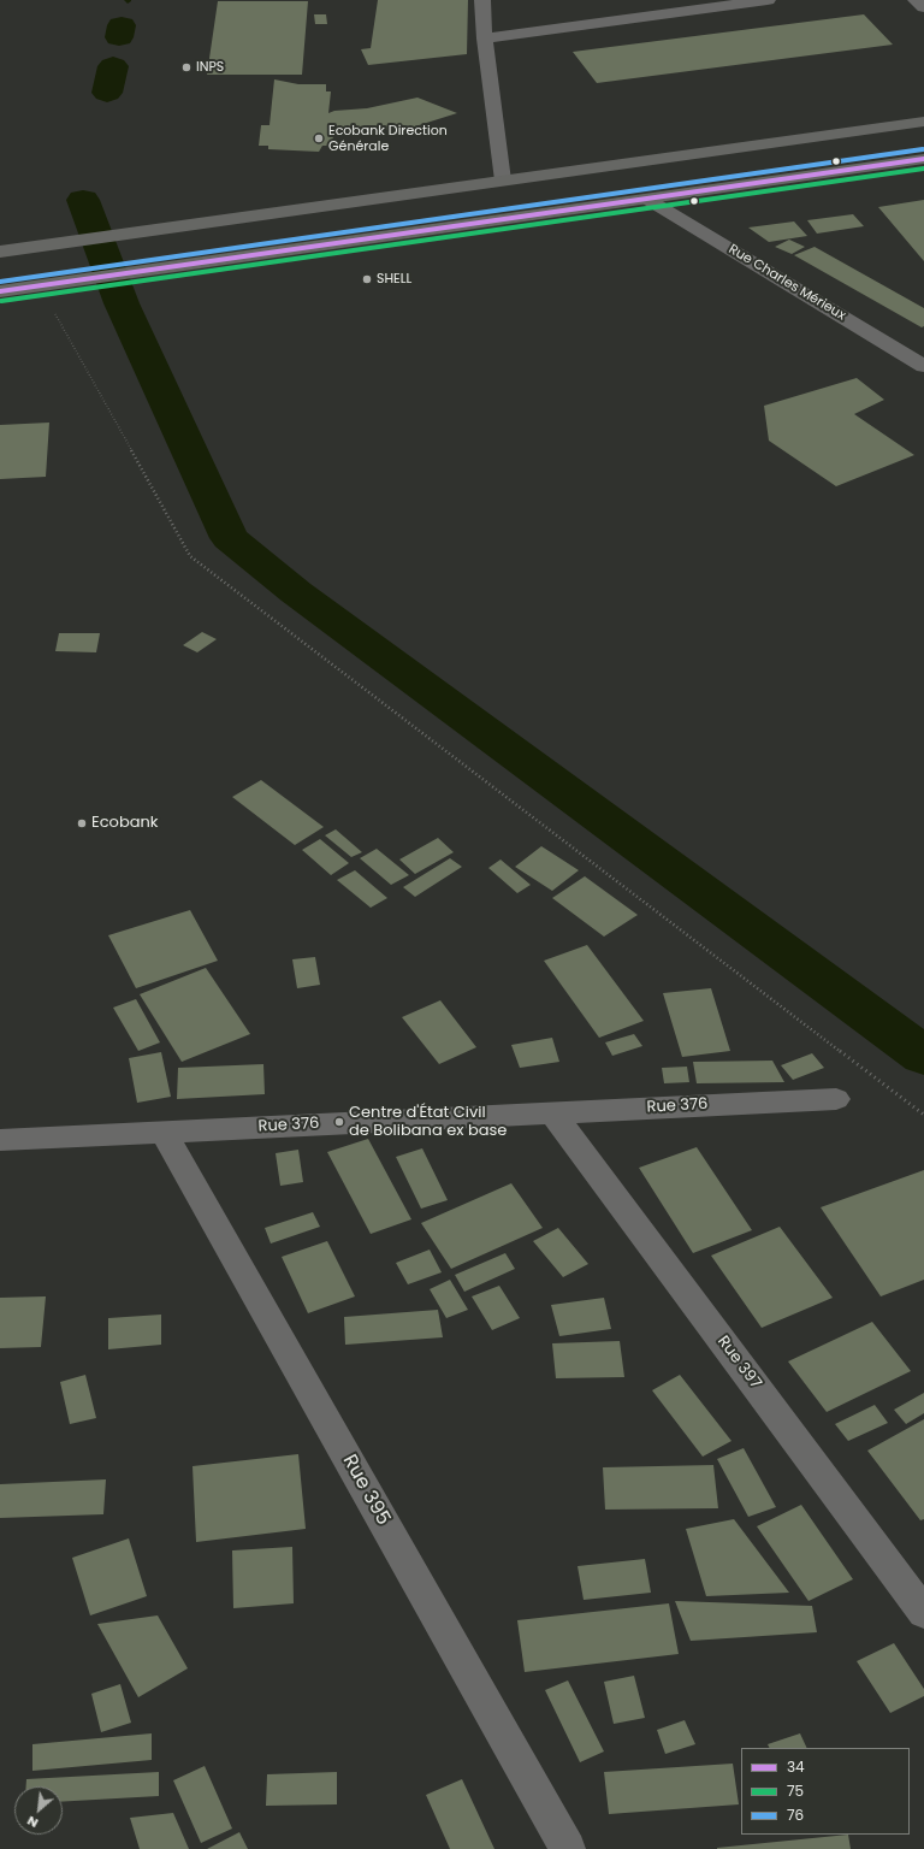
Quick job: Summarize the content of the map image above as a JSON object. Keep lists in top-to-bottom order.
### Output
{
  "streets": {
    "street": [
      "Rue Charles Mérieux",
      "Rue 376",
      "Rue 397",
      "Rue 395"
    ]
  },
  "crossings": [
    ["Rue 376", "Rue 397"],
    ["Rue 376", "Rue 395"]
  ],
  "places": [
    "INPS",
    "Ecobank Direction Générale",
    "SHELL",
    "Ecobank",
    "Centre d'État Civil de Bolibana ex base"
  ],
  "lines": ["transit line 76", "transit line 34", "transit line 75"],
  "legend": ["34", "75", "76"],
  "north": "bottom left"
}
